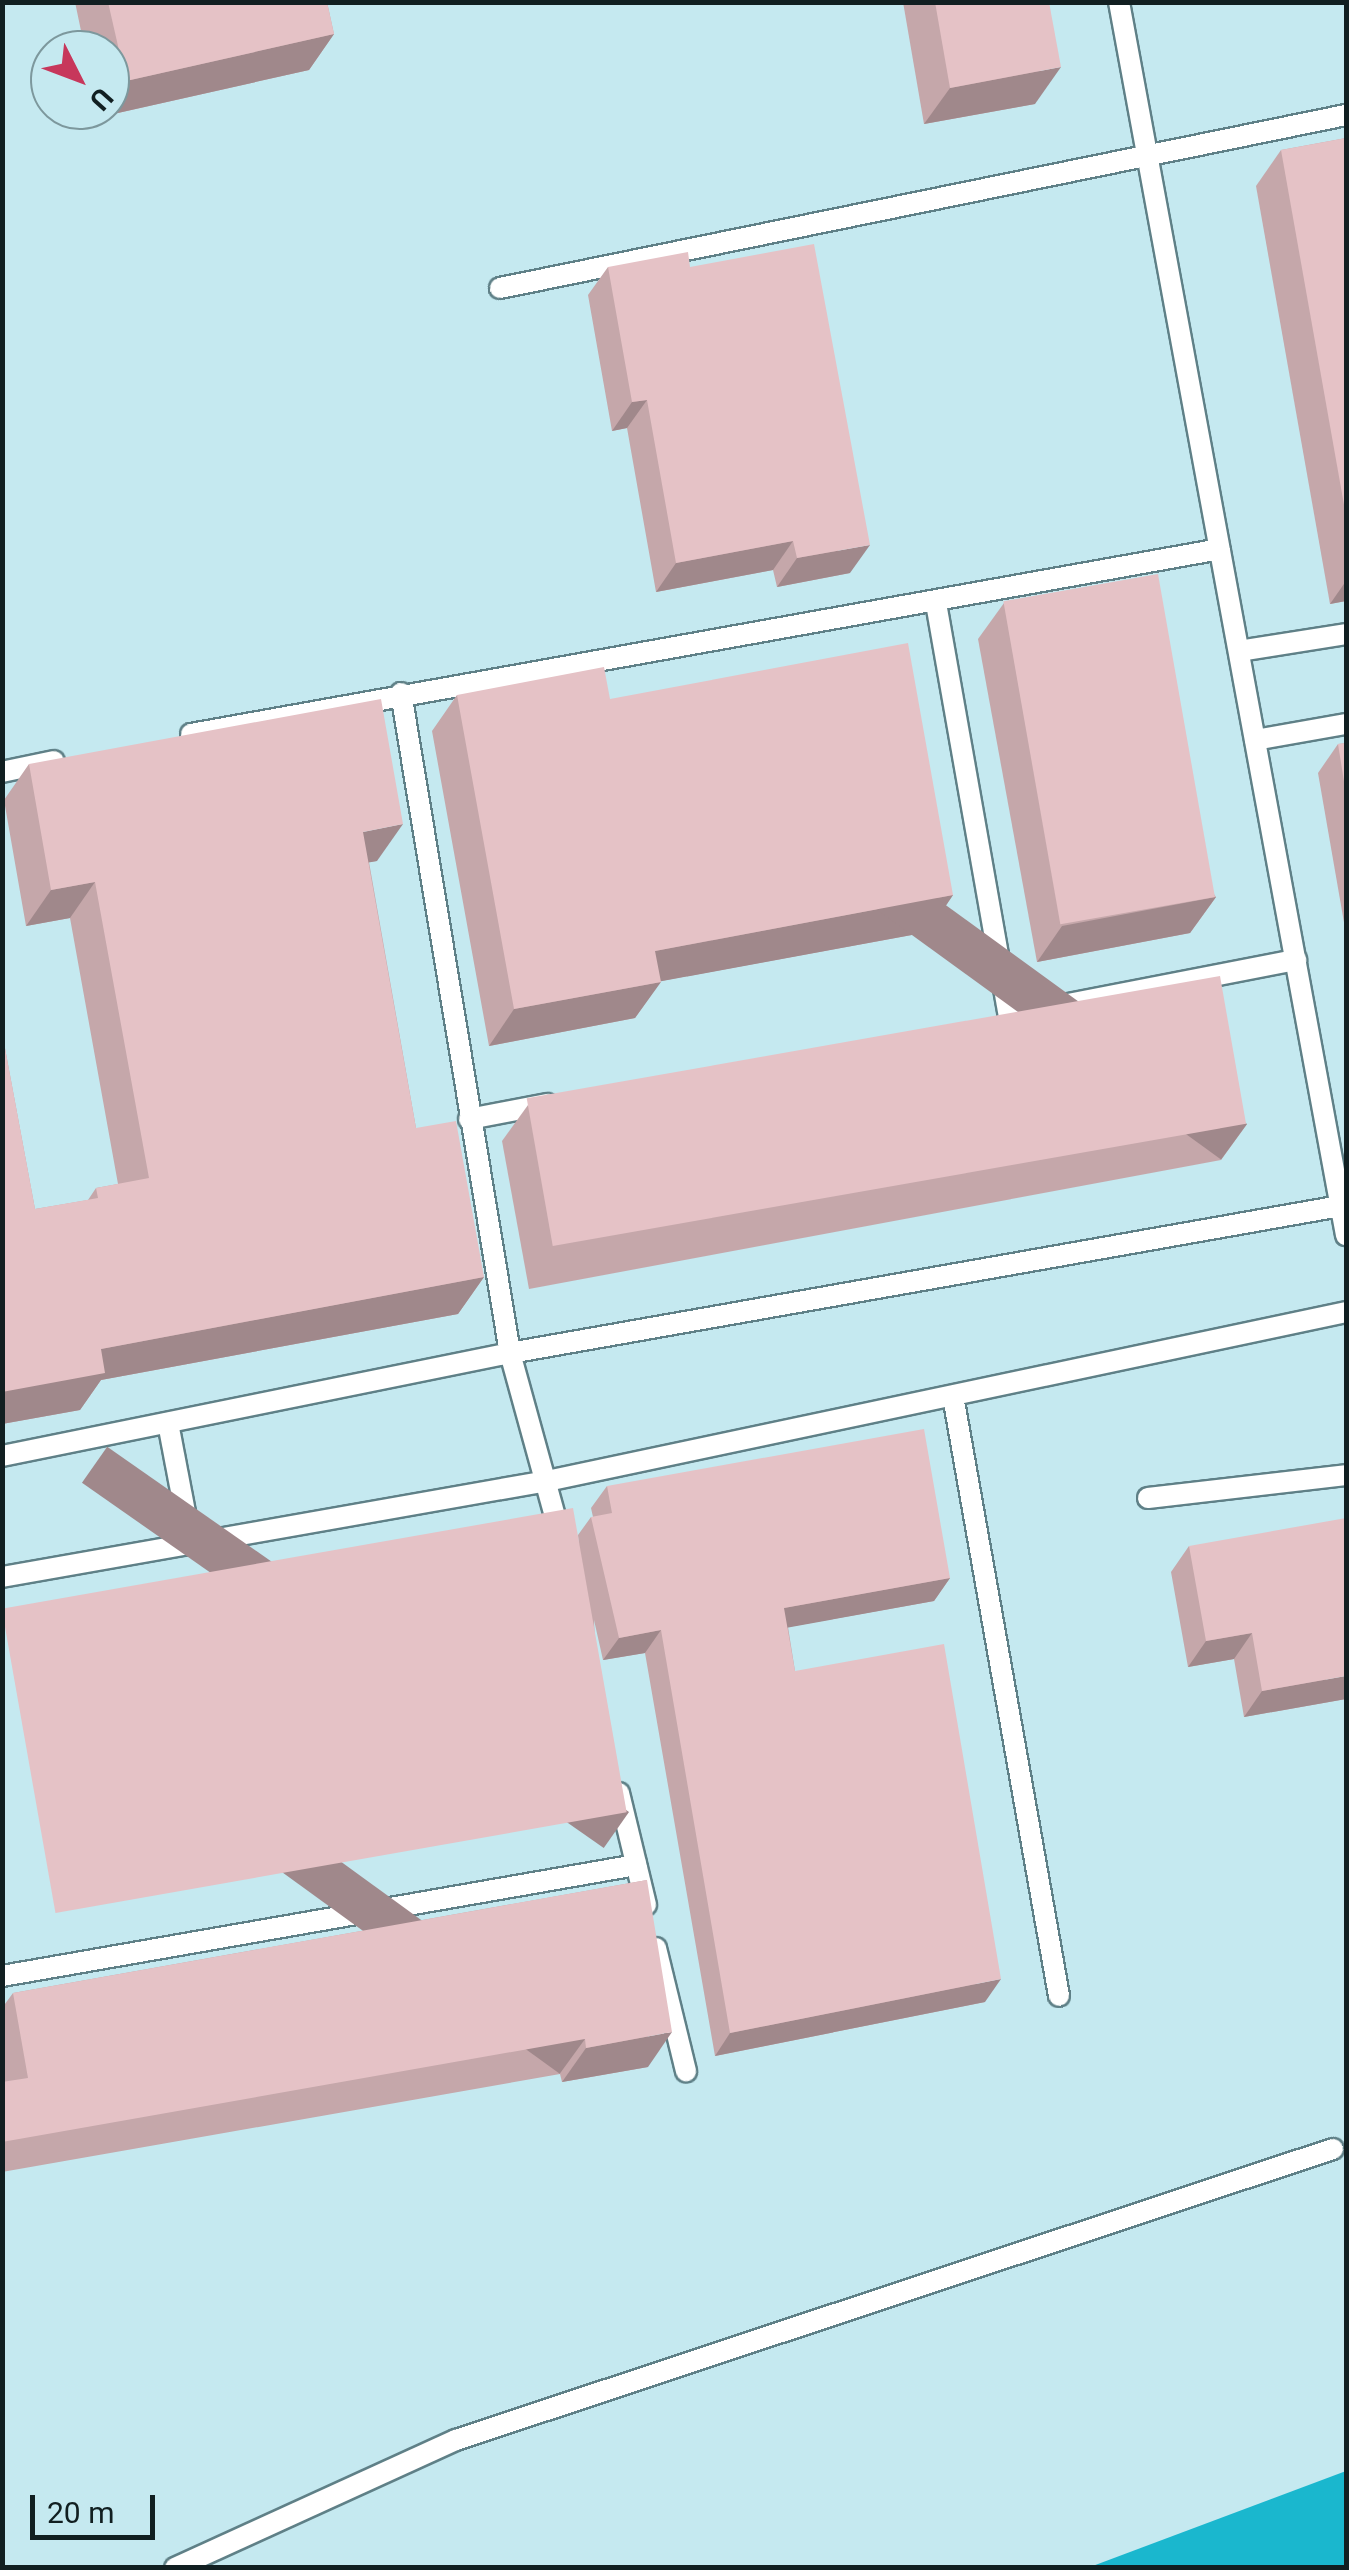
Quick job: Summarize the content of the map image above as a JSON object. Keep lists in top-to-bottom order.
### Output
{
  "scale_bar": "20 m",
  "north": "bottom right"
}
